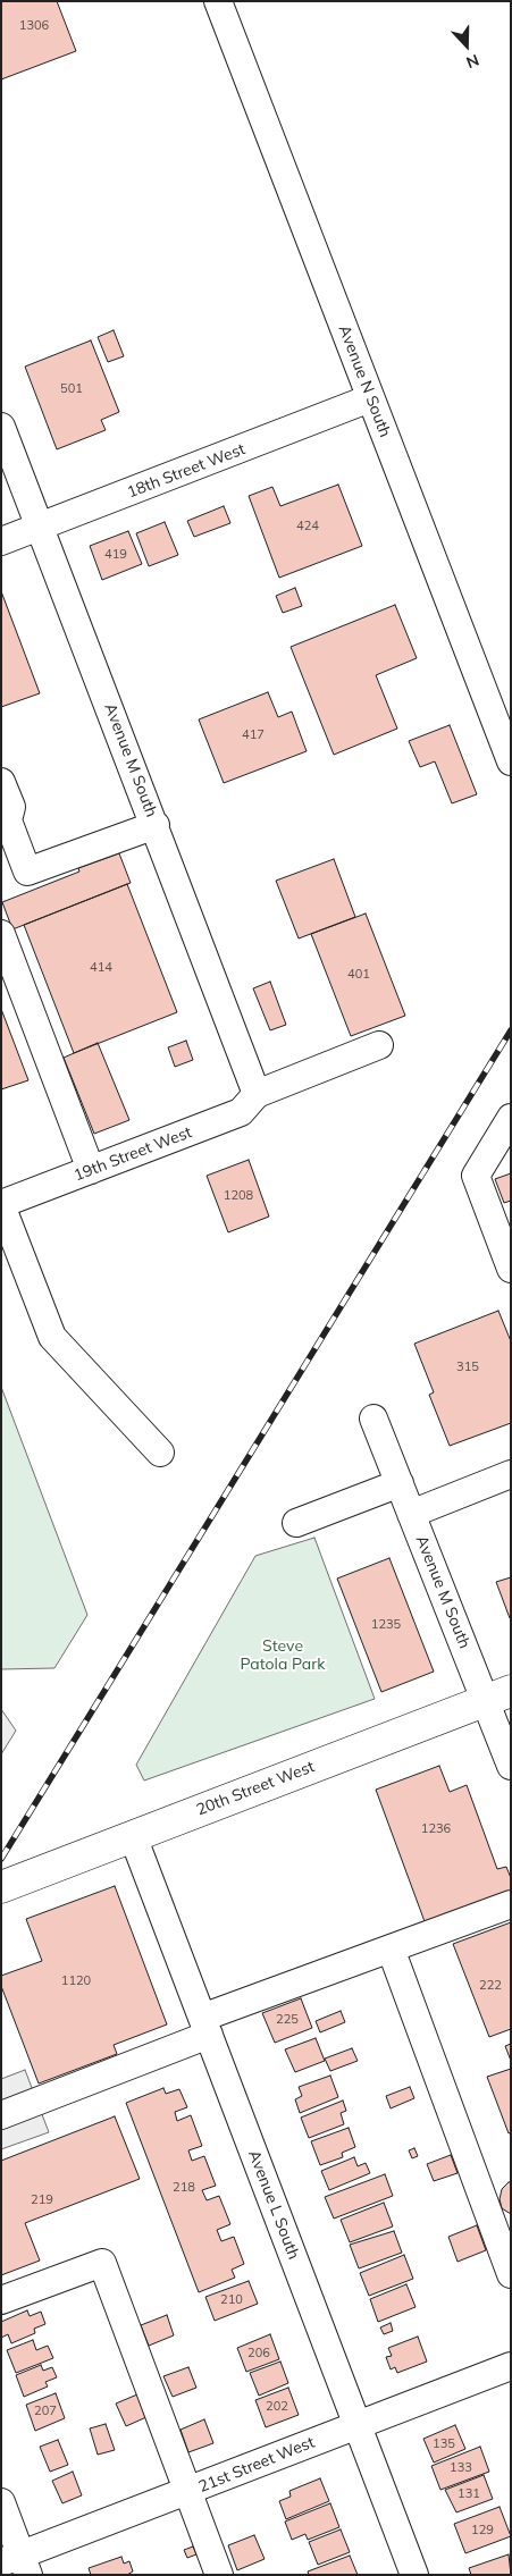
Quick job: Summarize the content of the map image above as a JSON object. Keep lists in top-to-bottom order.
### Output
{
  "streets": {
    "main road": ["20th Street West"],
    "street": [
      "Avenue N South",
      "18th Street West",
      "Avenue M South",
      "19th Street West",
      "Avenue L South",
      "21st Street West"
    ]
  },
  "crossings": [
    ["Avenue N South", "18th Street West"],
    ["18th Street West", "Avenue M South"],
    ["Avenue M South", "19th Street West"],
    ["Avenue M South", "20th Street West"],
    ["20th Street West", "Avenue L South"],
    ["Avenue L South", "21st Street West"]
  ],
  "parks": ["Steve Patola Park"],
  "house_numbers": [
    "1306",
    "501",
    "424",
    "419",
    "417",
    "414",
    "401",
    "1208",
    "315",
    "1235",
    "1236",
    "1120",
    "222",
    "225",
    "218",
    "219",
    "210",
    "206",
    "202",
    "207",
    "135",
    "133",
    "131",
    "129"
  ],
  "north": "bottom"
}
